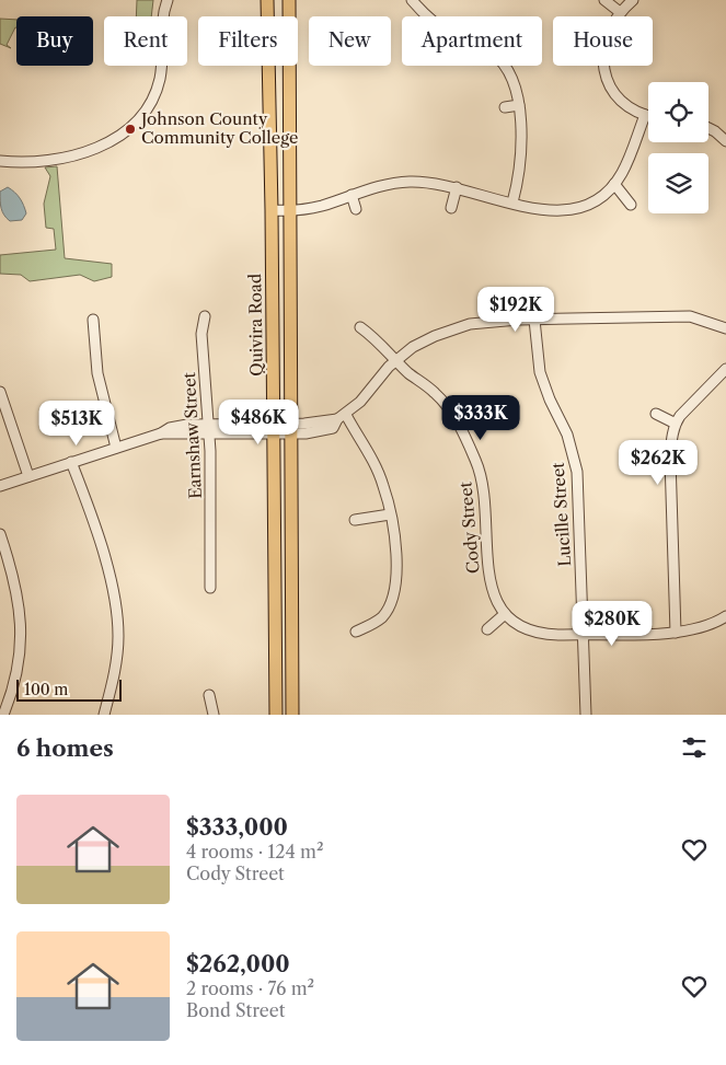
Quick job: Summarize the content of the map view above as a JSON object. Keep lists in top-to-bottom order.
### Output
{
  "streets": {
    "main road": ["Quivira Road"],
    "street": ["Earnshaw Street", "Lucille Street", "Cody Street"]
  },
  "places": ["Johnson County Community College"],
  "scale_bar": "100 m",
  "page": {
    "chip": [
      "Buy",
      "Rent",
      "Filters",
      "New",
      "Apartment",
      "House"
    ],
    "price": [
      "$192K",
      "$333K",
      "$486K",
      "$513K",
      "$262K",
      "$280K"
    ],
    "scale": "100 m",
    "heading": "6 homes",
    "list": [
      {
        "name": "$333,000",
        "note": "4 rooms · 124 m² · Cody Street"
      },
      {
        "name": "$262,000",
        "note": "2 rooms · 76 m² · Bond Street"
      }
    ]
  }
}
